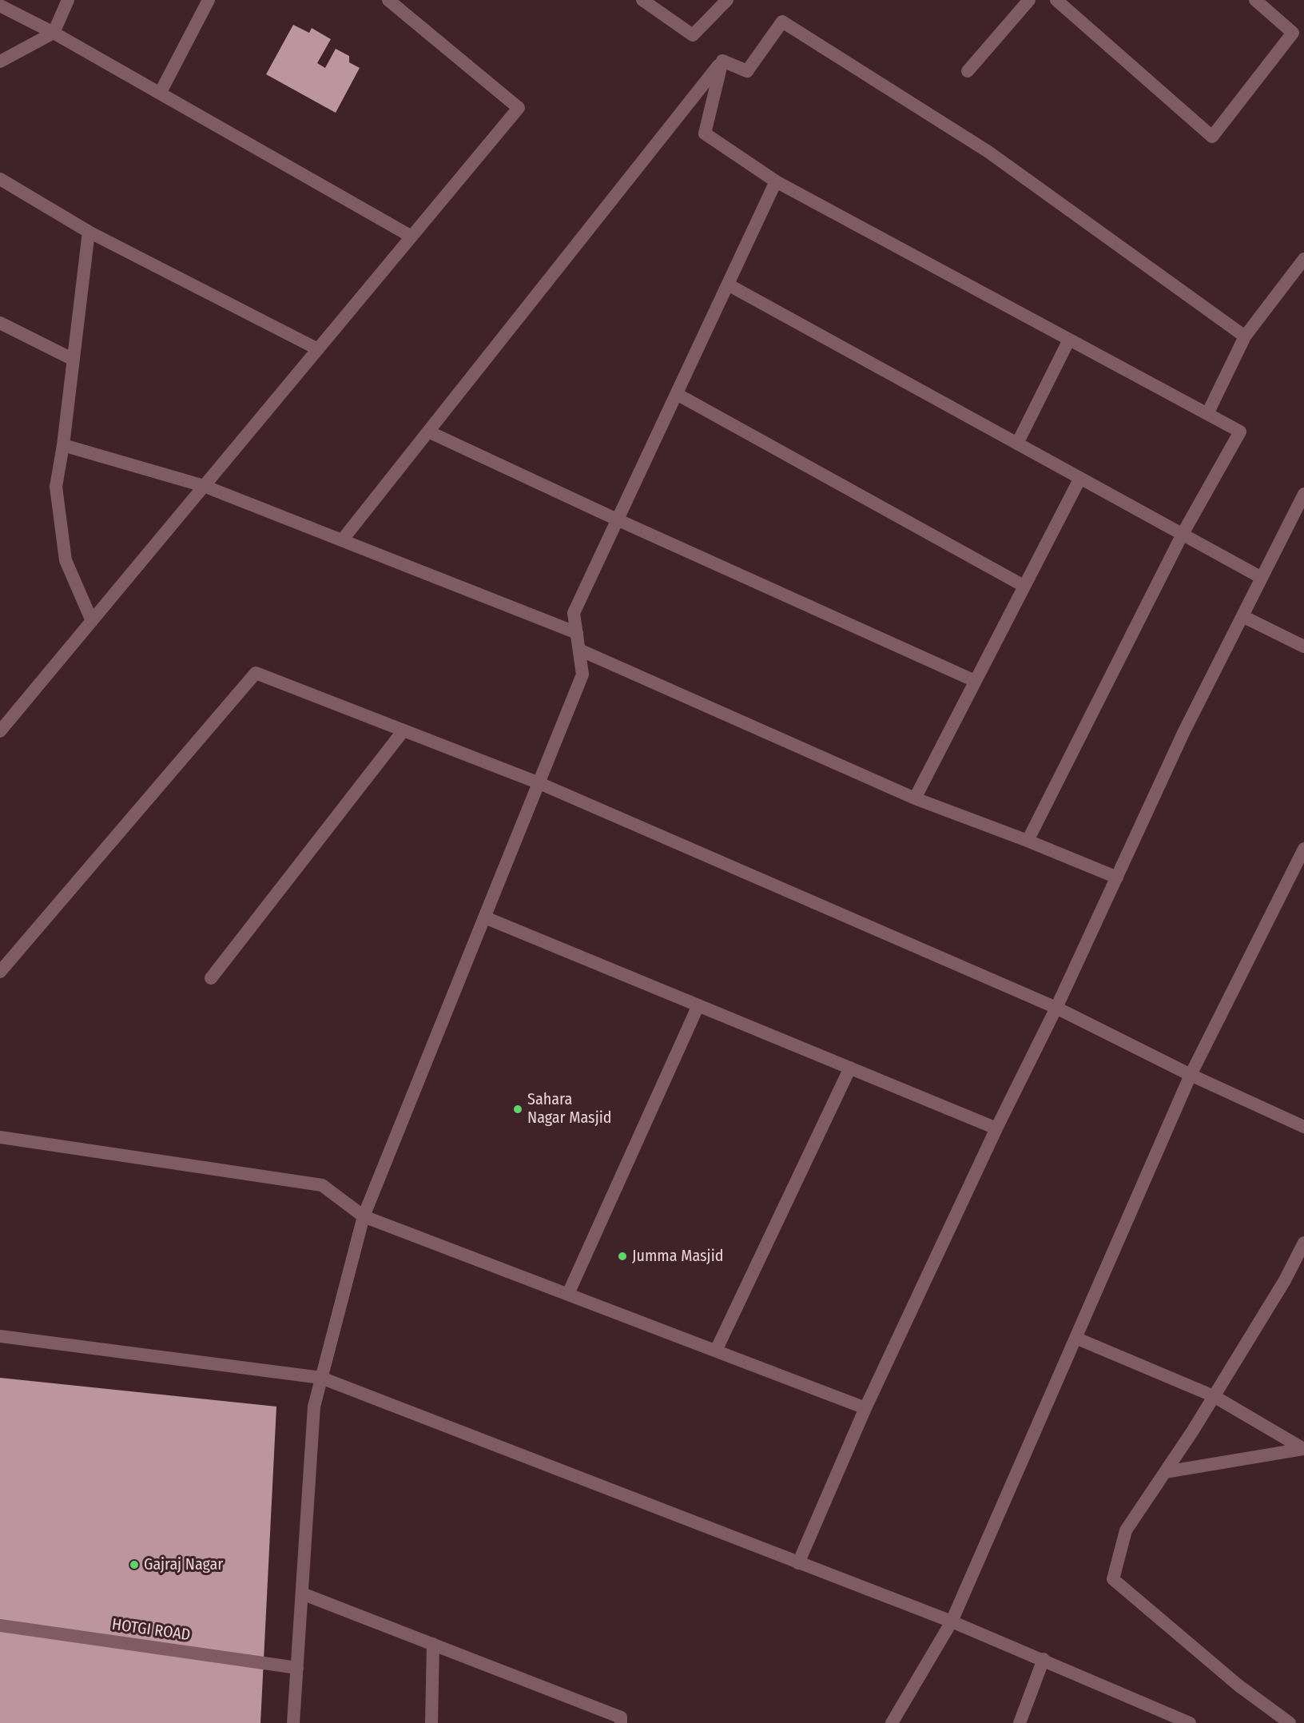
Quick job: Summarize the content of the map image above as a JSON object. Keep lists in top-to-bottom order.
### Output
{
  "streets": {
    "street": ["HOTGI ROAD"]
  },
  "places": ["Sahara Nagar Masjid", "Jumma Masjid", "Gajraj Nagar"]
}
